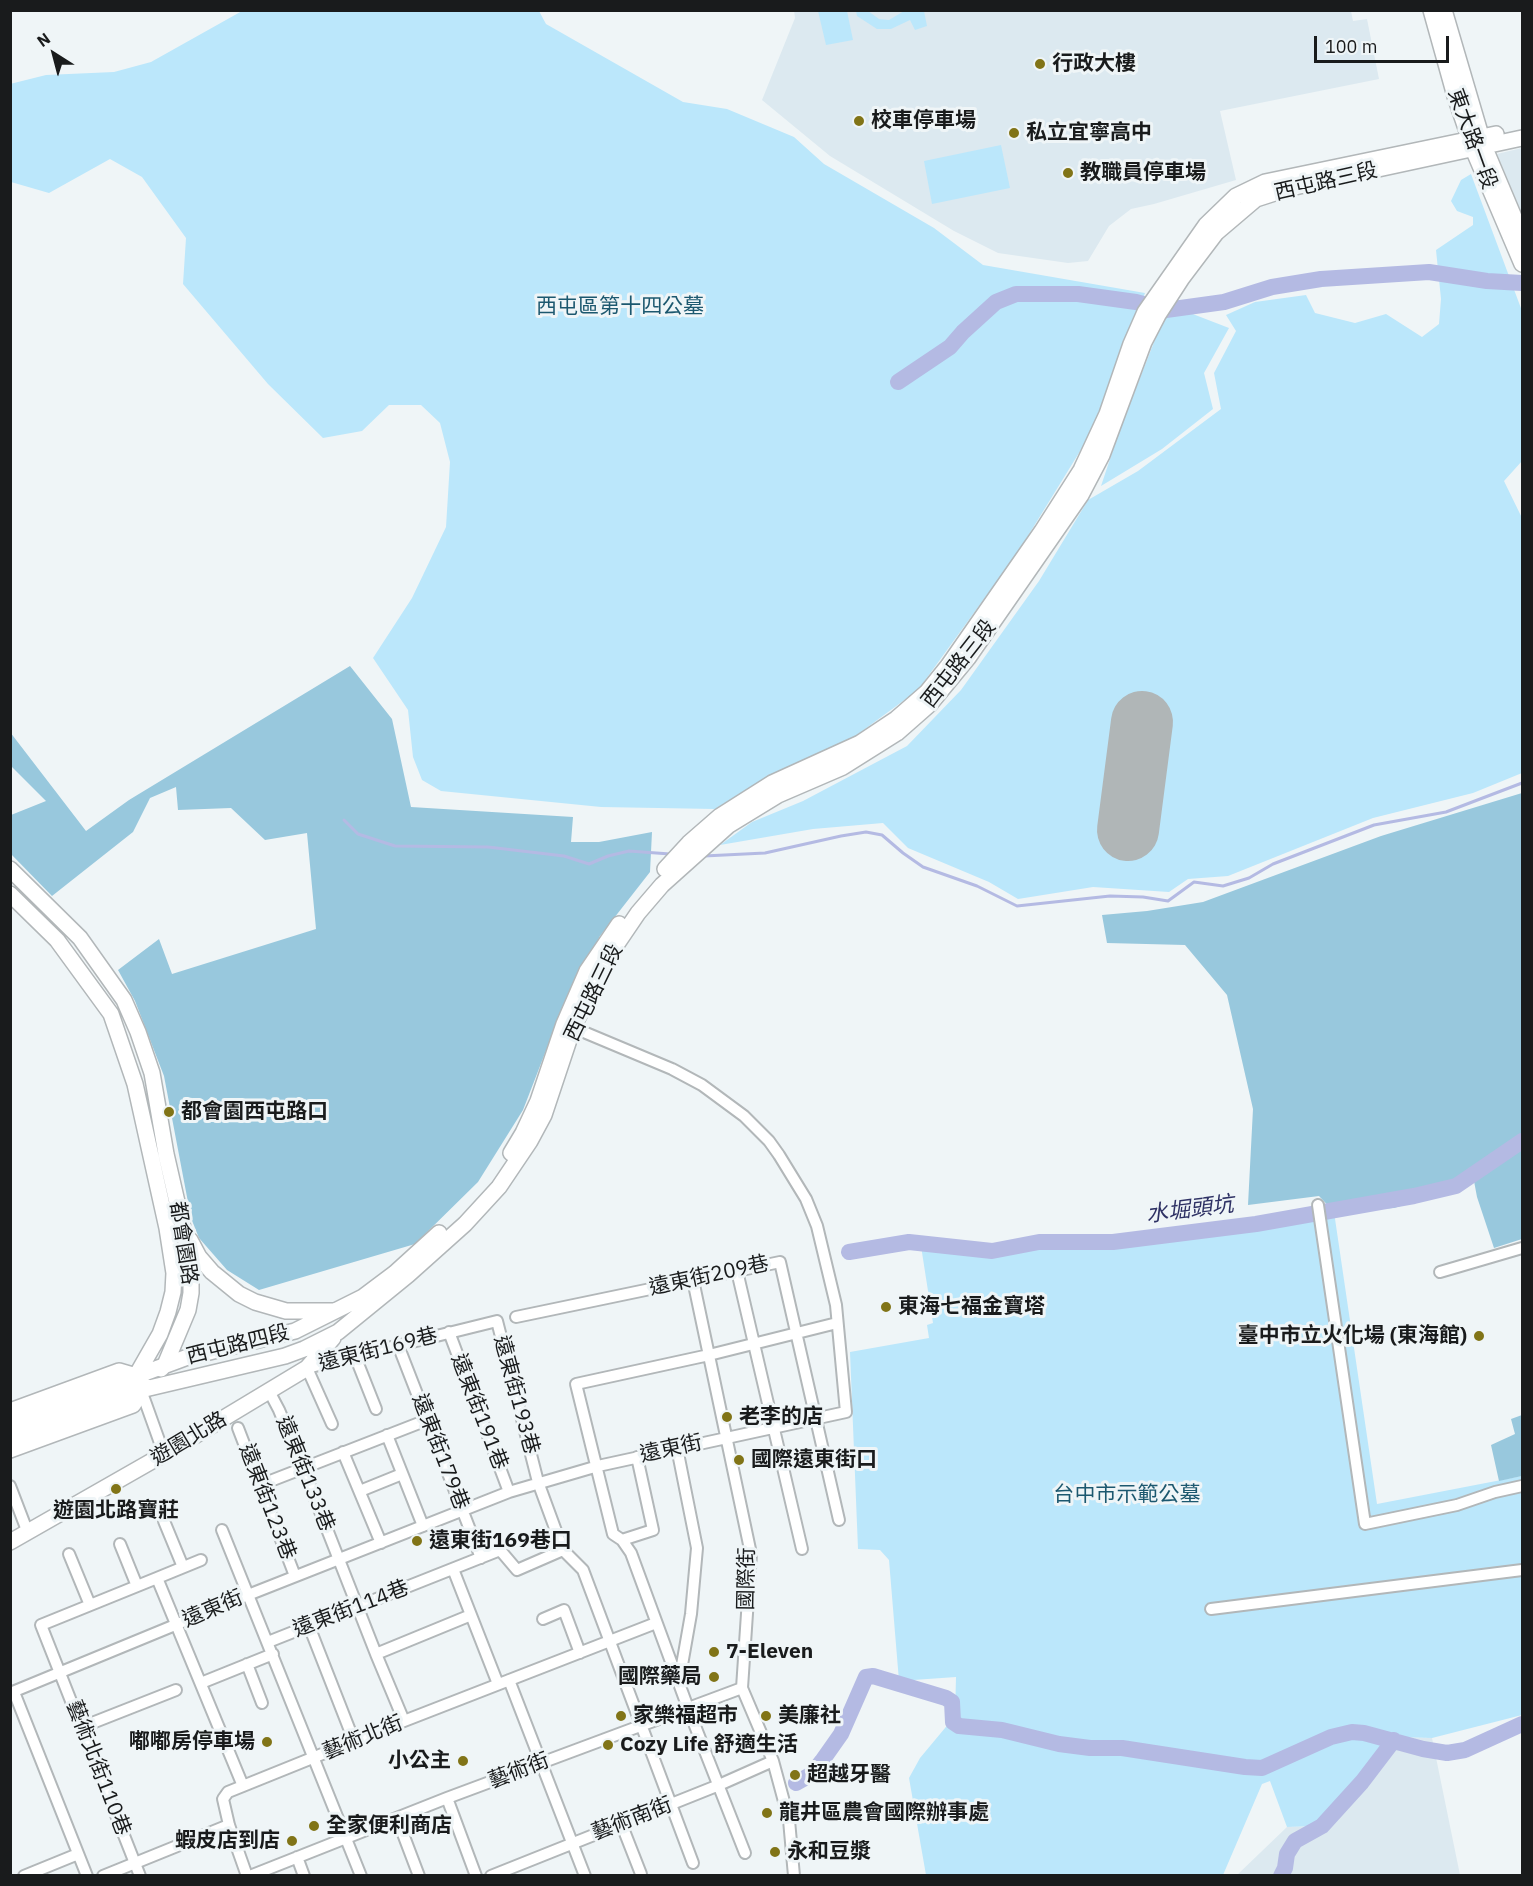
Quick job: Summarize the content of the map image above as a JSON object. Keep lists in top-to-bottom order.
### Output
{
  "streets": {
    "street": [
      "東大路一段",
      "西屯路三段",
      "都會園路",
      "遠東街209巷",
      "西屯路四段",
      "遠東街169巷",
      "遠東街193巷",
      "遠東街191巷",
      "遊園北路",
      "遠東街",
      "遠東街179巷",
      "遠東街133巷",
      "遠東街123巷",
      "國際街",
      "遠東街114巷",
      "藝術北街",
      "藝術北街110巷",
      "藝術街",
      "藝術南街"
    ]
  },
  "crossings": [
    ["東大路一段", "西屯路三段"],
    ["西屯路三段", "西屯路四段"],
    ["西屯路三段", "遊園北路"],
    ["西屯路三段", "遠東街"],
    ["都會園路", "西屯路四段"],
    ["遠東街209巷", "遠東街"],
    ["遠東街209巷", "國際街"],
    ["西屯路四段", "遊園北路"],
    ["遠東街169巷", "遠東街193巷"],
    ["遠東街169巷", "遠東街191巷"],
    ["遠東街169巷", "遊園北路"],
    ["遠東街169巷", "遠東街179巷"],
    ["遠東街193巷", "遠東街191巷"],
    ["遠東街193巷", "遠東街"],
    ["遠東街191巷", "遠東街"],
    ["遊園北路", "遠東街133巷"],
    ["遠東街", "遠東街179巷"],
    ["遠東街", "遠東街133巷"],
    ["遠東街", "遠東街123巷"],
    ["遠東街", "國際街"],
    ["遠東街", "遠東街114巷"],
    ["遠東街", "藝術北街110巷"],
    ["遠東街179巷", "遠東街114巷"],
    ["遠東街133巷", "遠東街114巷"],
    ["遠東街133巷", "藝術北街"],
    ["國際街", "藝術街"],
    ["國際街", "藝術南街"]
  ],
  "water": ["水堀頭坑"],
  "parks": ["西屯區第十四公墓", "台中市示範公墓"],
  "places": [
    "行政大樓",
    "校車停車場",
    "私立宜寧高中",
    "教職員停車場",
    "都會園西屯路口",
    "東海七福金寶塔",
    "臺中市立火化場 (東海館)",
    "老李的店",
    "國際遠東街口",
    "遊園北路寶莊",
    "遠東街169巷口",
    "7-Eleven",
    "國際藥局",
    "家樂福超市",
    "美廉社",
    "嘟嘟房停車場",
    "Cozy Life 舒適生活",
    "小公主",
    "超越牙醫",
    "龍井區農會國際辦事處",
    "全家便利商店",
    "蝦皮店到店",
    "永和豆漿"
  ],
  "scale_bar": "100 m",
  "north": "top left"
}
